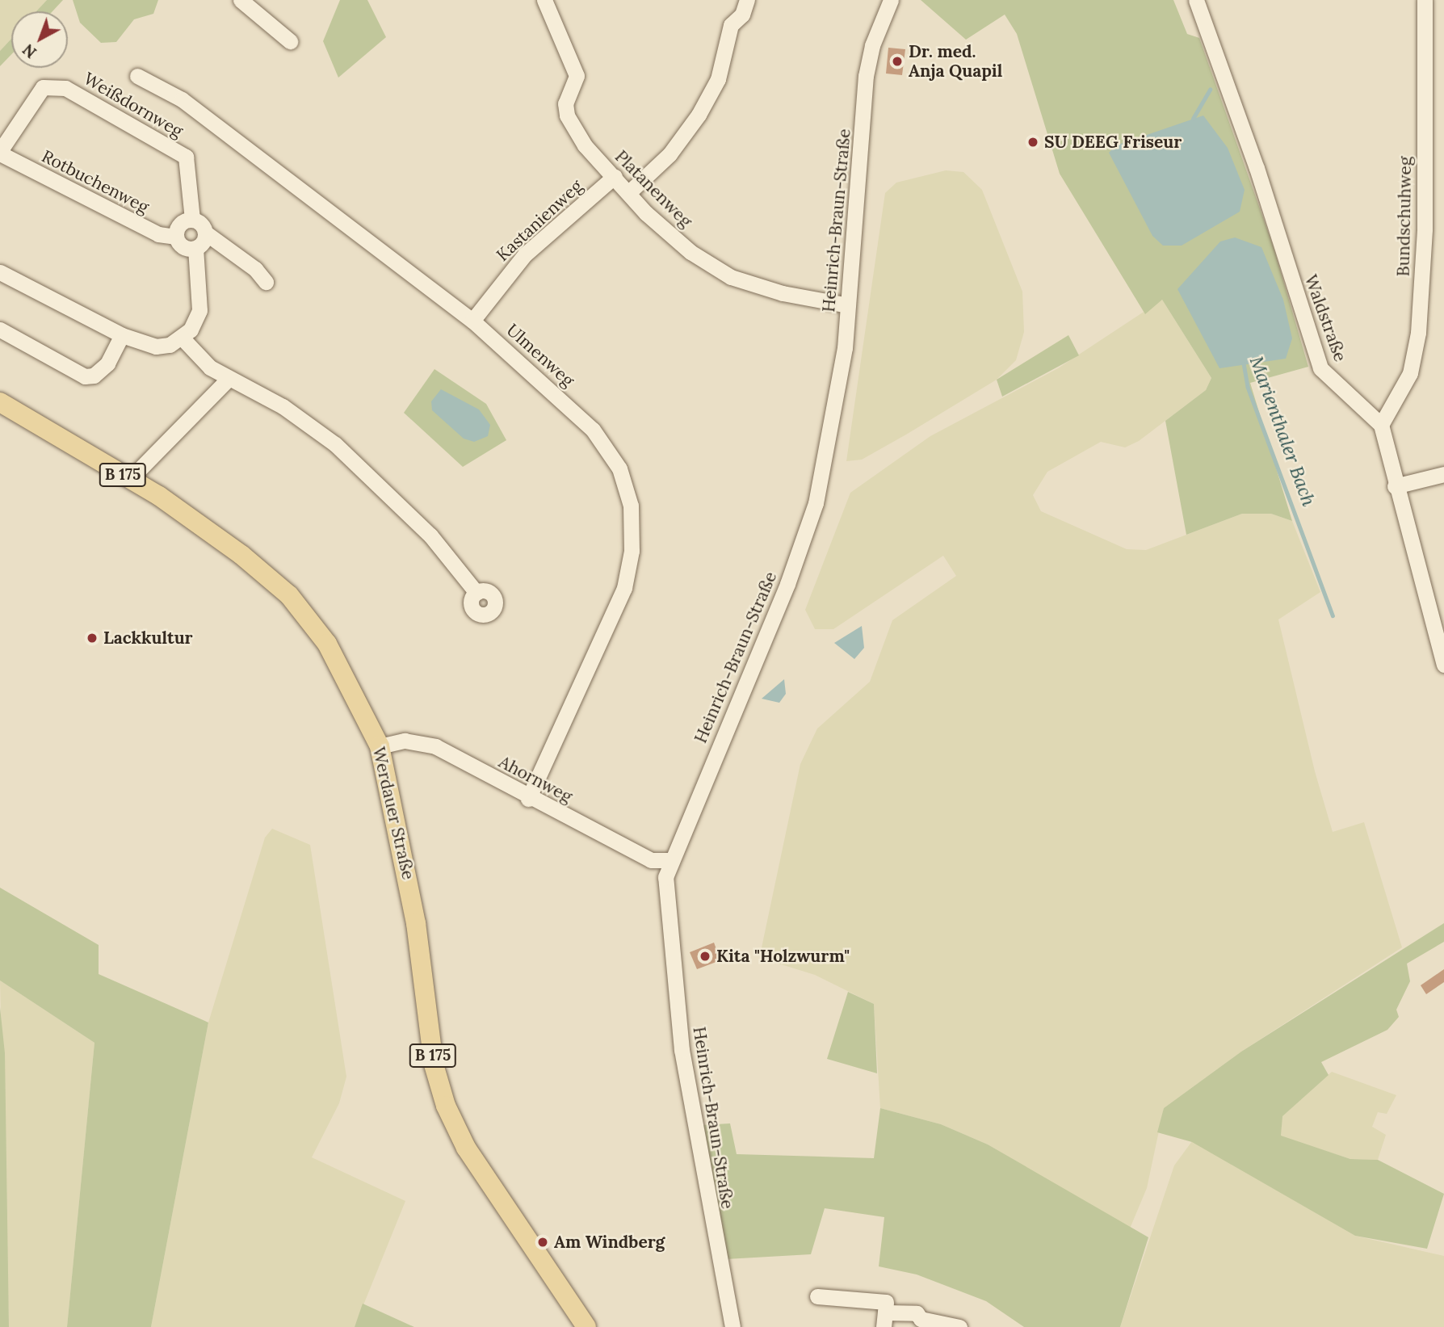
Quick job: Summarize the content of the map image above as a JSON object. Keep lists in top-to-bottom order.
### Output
{
  "streets": {
    "main road": ["B 175", "Werdauer Straße"],
    "street": [
      "Weißdornweg",
      "Rotbuchenweg",
      "Platanenweg",
      "Bundschuhweg",
      "Kastanienweg",
      "Heinrich-Braun-Straße",
      "Waldstraße",
      "Ulmenweg",
      "Ahornweg"
    ]
  },
  "crossings": [
    ["Weißdornweg", "Rotbuchenweg"],
    ["Platanenweg", "Kastanienweg"],
    ["Platanenweg", "Heinrich-Braun-Straße"],
    ["Bundschuhweg", "Waldstraße"],
    ["Kastanienweg", "Ulmenweg"],
    ["Heinrich-Braun-Straße", "Ahornweg"],
    ["Ulmenweg", "Ahornweg"],
    ["Ahornweg", "Werdauer Straße"]
  ],
  "water": ["Marienthaler Bach"],
  "places": [
    "Dr. med. Anja Quapil",
    "SU DEEG Friseur",
    "Lackkultur",
    "Kita \"Holzwurm\"",
    "Am Windberg"
  ],
  "north": "bottom left"
}
